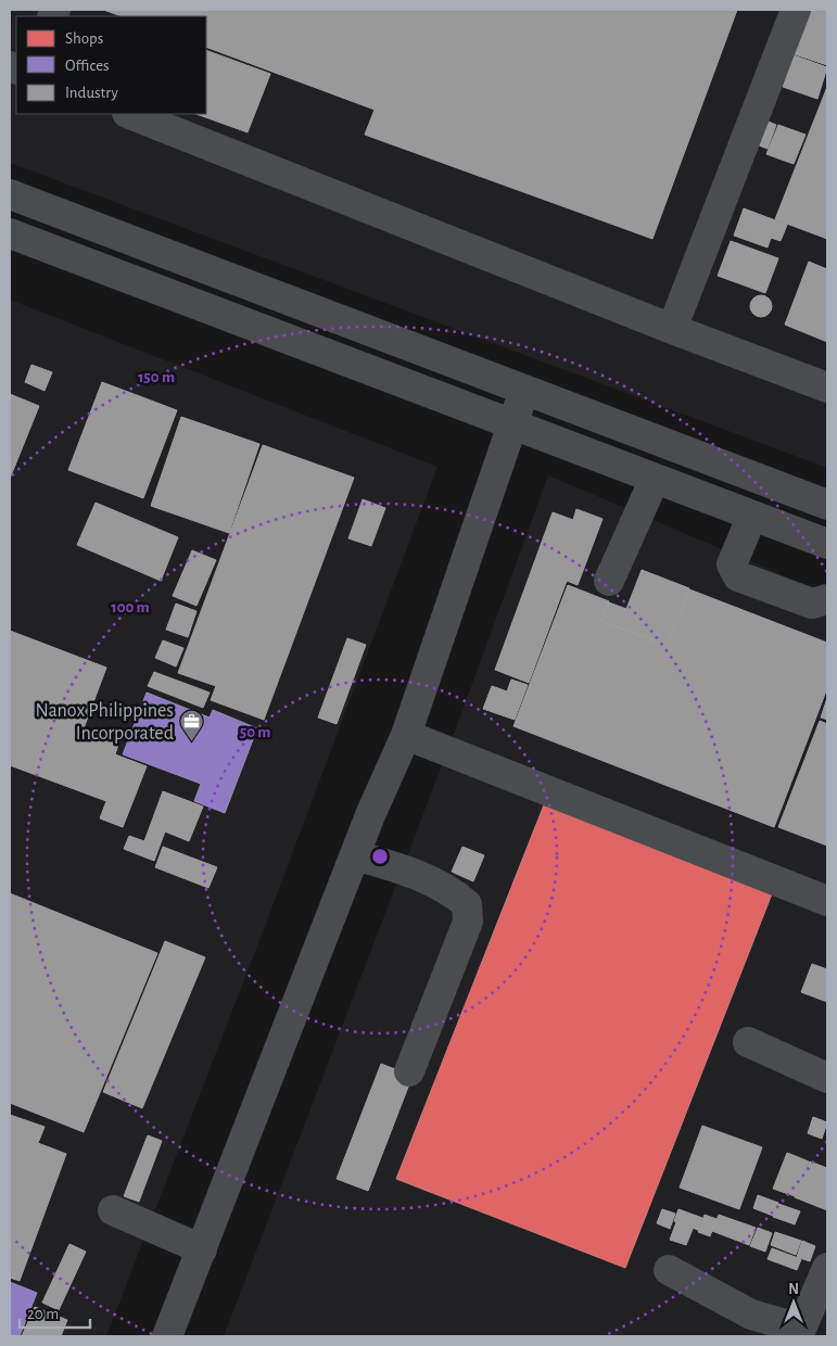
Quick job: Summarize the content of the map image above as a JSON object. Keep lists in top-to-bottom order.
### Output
{
  "places": {
    "office": ["Nanox Philippines Incorporated"]
  },
  "legend": ["Shops", "Offices", "Industry"],
  "scale_bar": "20 m",
  "north": "top",
  "rings": ["150 m", "100 m", "50 m"]
}
